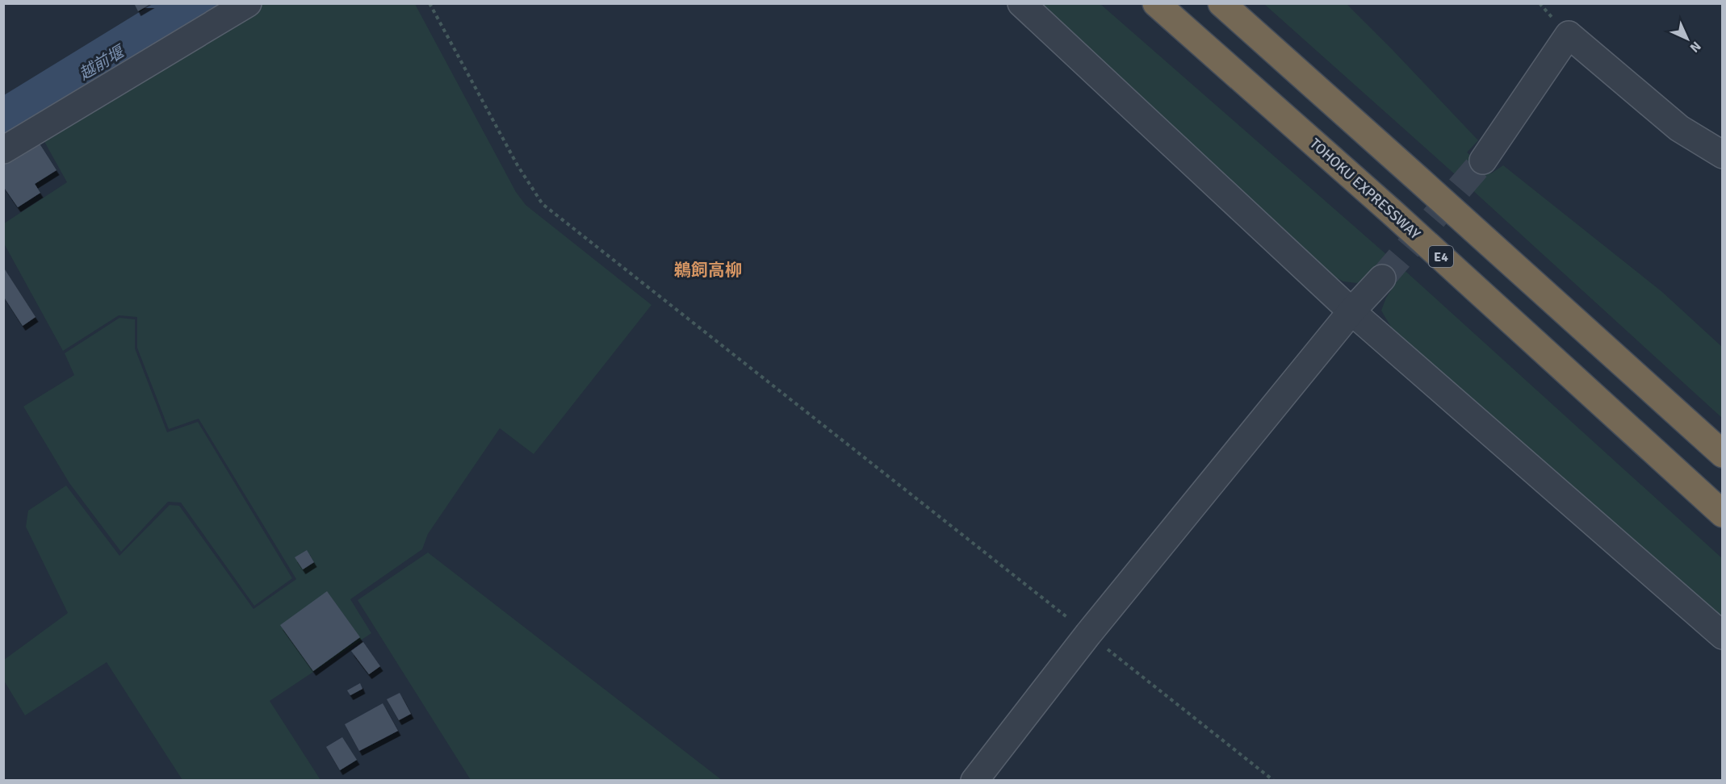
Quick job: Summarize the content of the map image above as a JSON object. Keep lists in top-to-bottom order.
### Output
{
  "streets": {
    "highway": ["TOHOKU EXPRESSWAY", "E4"]
  },
  "districts": ["鵜飼高柳"],
  "water": ["越前堰"],
  "north": "bottom right"
}
